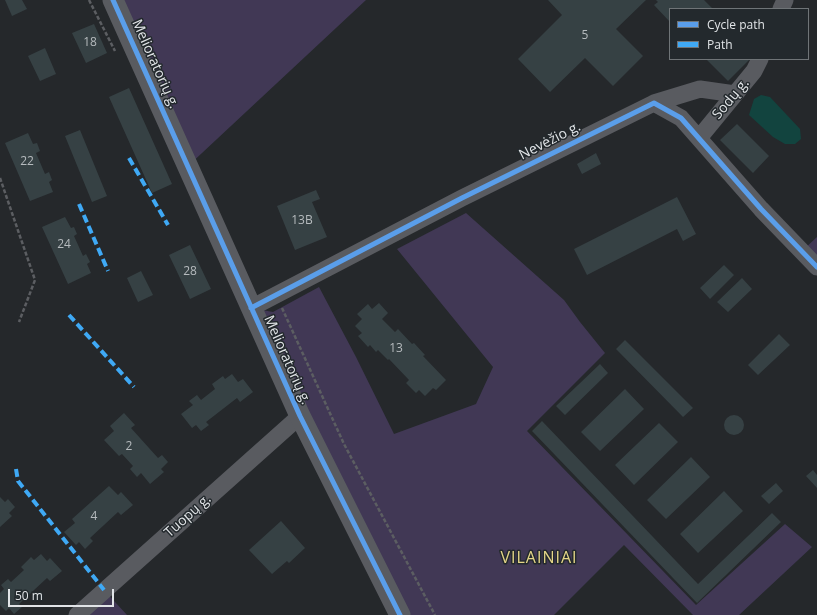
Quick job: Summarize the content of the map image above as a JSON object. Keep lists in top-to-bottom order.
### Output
{
  "streets": {
    "street": [
      "Melioratorių g.",
      "Sodų g.",
      "Nevėžio g.",
      "Tuopų g."
    ]
  },
  "crossings": [
    ["Melioratorių g.", "Nevėžio g."],
    ["Melioratorių g.", "Tuopų g."],
    ["Sodų g.", "Nevėžio g."]
  ],
  "districts": ["VILAINIAI"],
  "house_numbers": [
    "5",
    "18",
    "22",
    "13B",
    "24",
    "28",
    "13",
    "2",
    "4"
  ],
  "legend": ["Cycle path", "Path"],
  "scale_bar": "50 m"
}
